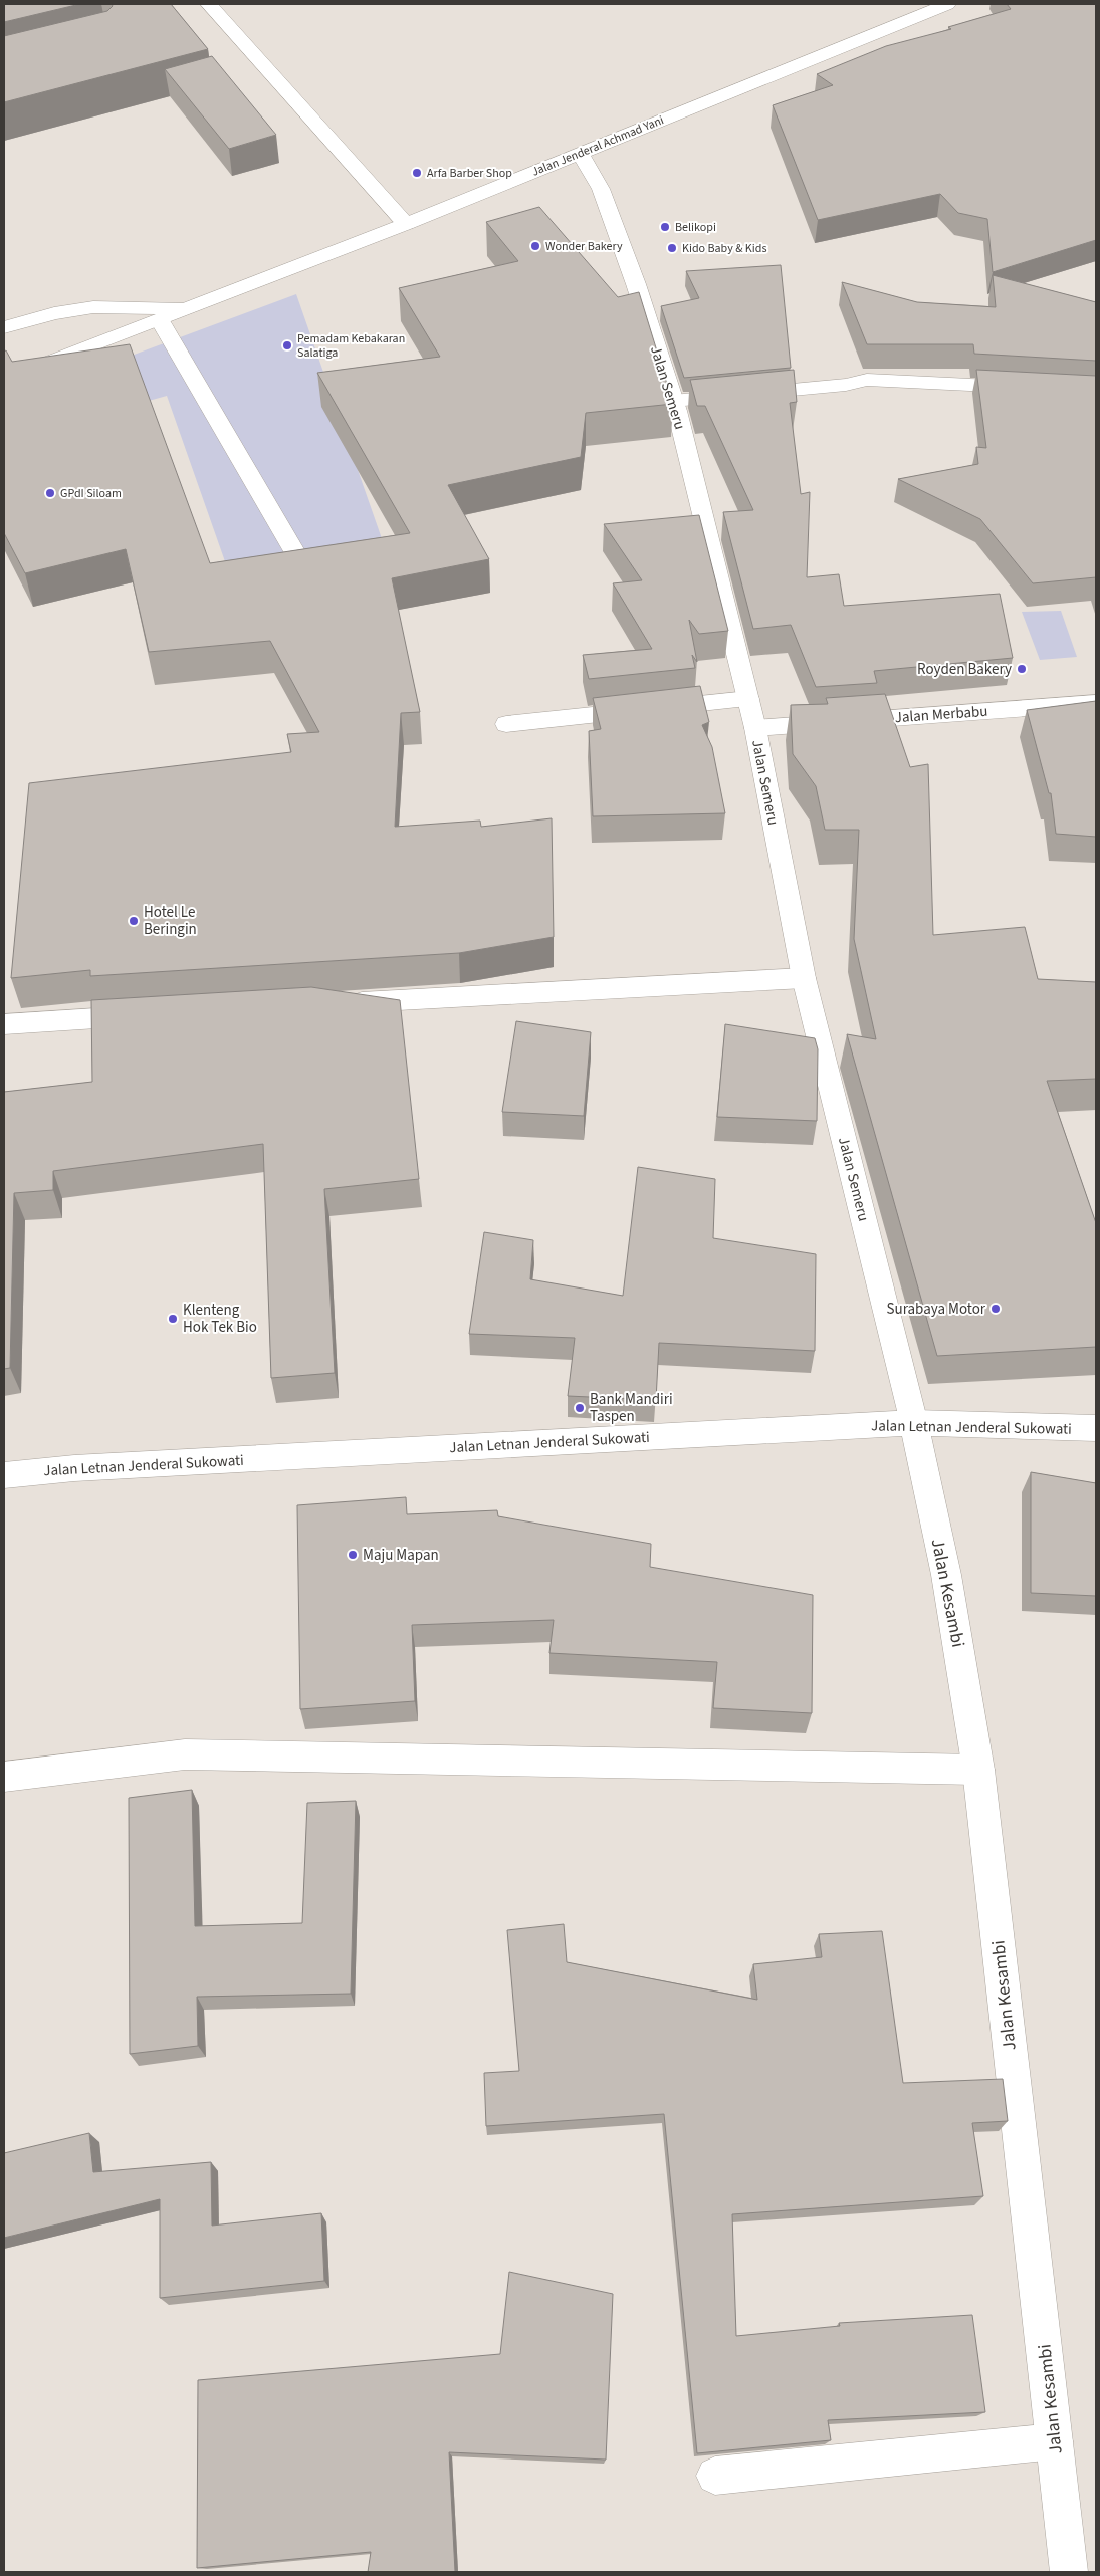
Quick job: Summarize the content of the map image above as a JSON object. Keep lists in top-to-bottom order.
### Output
{
  "streets": {
    "street": [
      "Jalan Jenderal Achmad Yani",
      "Jalan Semeru",
      "Jalan Merbabu",
      "Jalan Letnan Jenderal Sukowati",
      "Jalan Kesambi"
    ]
  },
  "crossings": [
    ["Jalan Jenderal Achmad Yani", "Jalan Semeru"],
    ["Jalan Semeru", "Jalan Merbabu"],
    ["Jalan Semeru", "Jalan Letnan Jenderal Sukowati"],
    ["Jalan Semeru", "Jalan Kesambi"],
    ["Jalan Letnan Jenderal Sukowati", "Jalan Kesambi"]
  ],
  "places": [
    "Arfa Barber Shop",
    "Belikopi",
    "Wonder Bakery",
    "Kido Baby & Kids",
    "Pemadam Kebakaran Salatiga",
    "GPdI Siloam",
    "Royden Bakery",
    "Hotel Le Beringin",
    "Surabaya Motor",
    "Klenteng Hok Tek Bio",
    "Bank Mandiri Taspen",
    "Maju Mapan"
  ]
}
